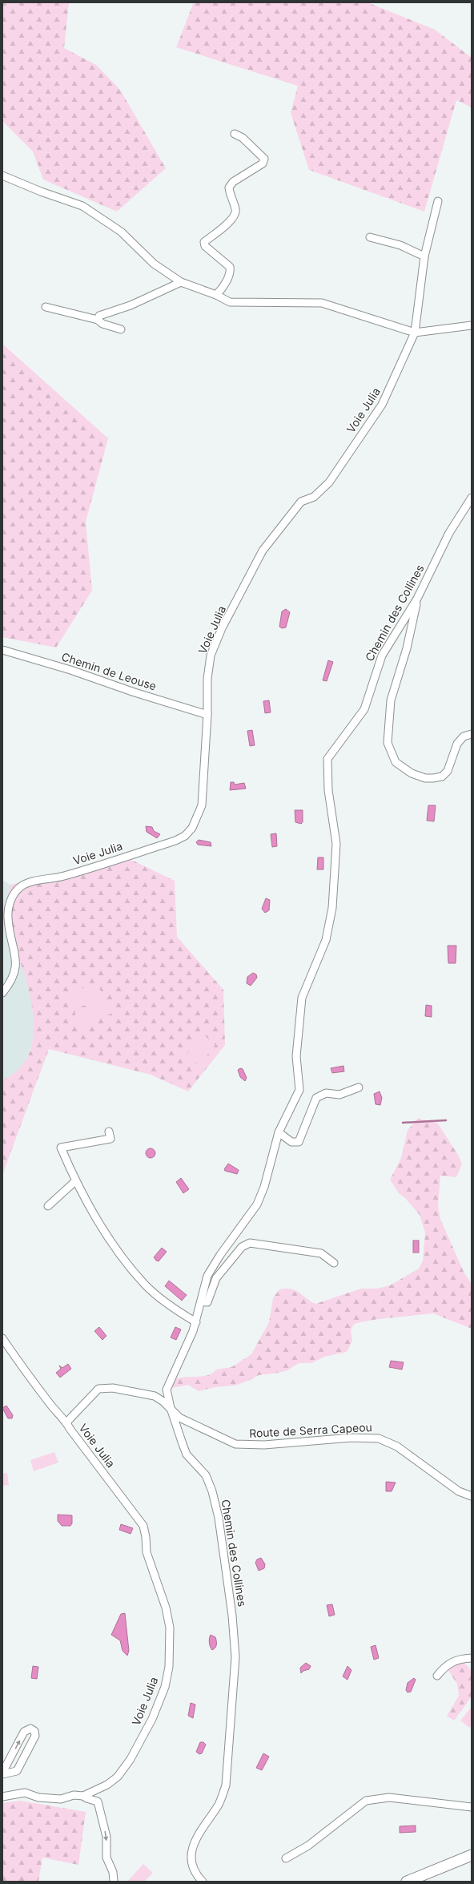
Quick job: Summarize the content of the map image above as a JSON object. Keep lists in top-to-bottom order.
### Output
{
  "streets": {
    "street": [
      "Voie Julia",
      "Chemin des Collines",
      "Chemin de Leouse",
      "Route de Serra Capeou"
    ]
  },
  "crossings": [
    ["Voie Julia", "Chemin de Leouse"],
    ["Voie Julia", "Route de Serra Capeou"],
    ["Chemin des Collines", "Route de Serra Capeou"]
  ]
}
